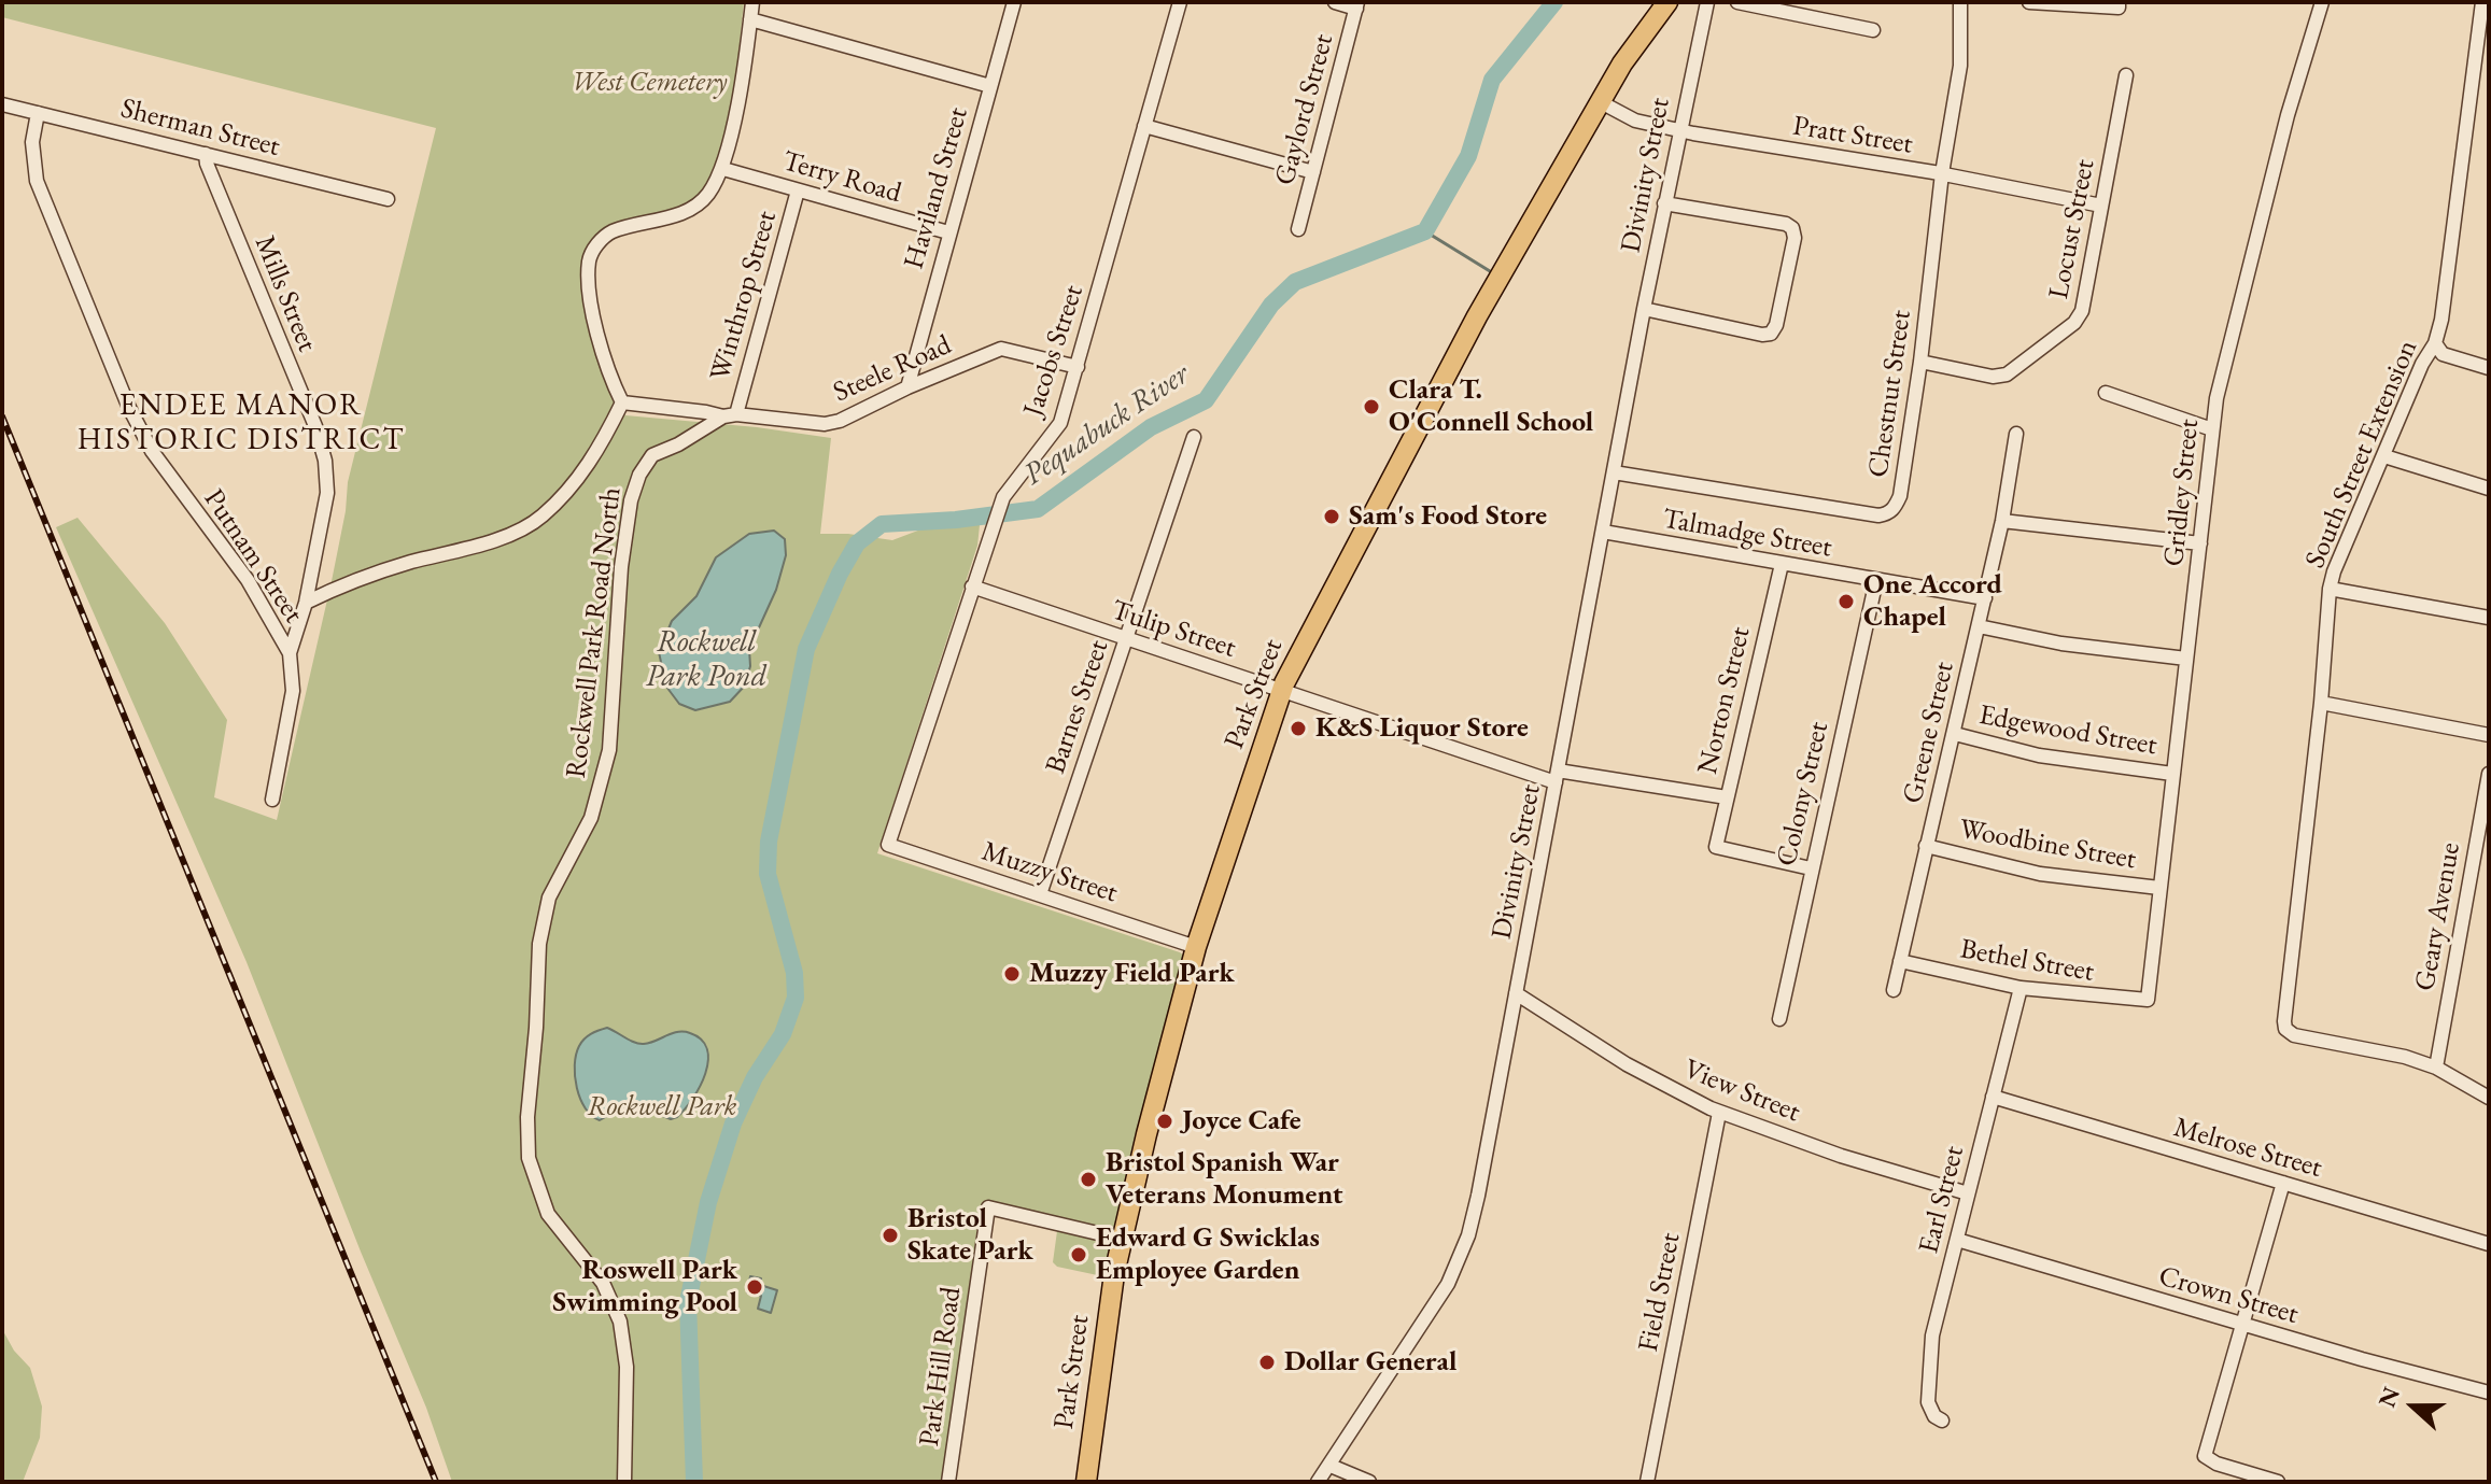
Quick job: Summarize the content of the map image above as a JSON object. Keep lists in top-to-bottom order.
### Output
{
  "streets": {
    "highway": ["Park Street"],
    "street": [
      "Gaylord Street",
      "Sherman Street",
      "Pratt Street",
      "Divinity Street",
      "Terry Road",
      "Haviland Street",
      "Locust Street",
      "Mills Street",
      "Winthrop Street",
      "Jacobs Street",
      "Steele Road",
      "Chestnut Street",
      "South Street Extension",
      "Gridley Street",
      "Talmadge Street",
      "Putnam Street",
      "Tulip Street",
      "Rockwell Park Road North",
      "Norton Street",
      "Barnes Street",
      "Edgewood Street",
      "Greene Street",
      "Colony Street",
      "Woodbine Street",
      "Muzzy Street",
      "Geary Avenue",
      "Bethel Street",
      "View Street",
      "Melrose Street",
      "Earl Street",
      "Field Street",
      "Crown Street",
      "Park Hill Road"
    ]
  },
  "crossings": [
    ["Sherman Street", "Mills Street"],
    ["Sherman Street", "Putnam Street"],
    ["Pratt Street", "Divinity Street"],
    ["Pratt Street", "Locust Street"],
    ["Pratt Street", "Chestnut Street"],
    ["Pratt Street", "Park Street"],
    ["Divinity Street", "Chestnut Street"],
    ["Divinity Street", "Talmadge Street"],
    ["Divinity Street", "Tulip Street"],
    ["Divinity Street", "View Street"],
    ["Terry Road", "Haviland Street"],
    ["Terry Road", "Winthrop Street"],
    ["Haviland Street", "Steele Road"],
    ["Locust Street", "Chestnut Street"],
    ["Mills Street", "Putnam Street"],
    ["Winthrop Street", "Steele Road"],
    ["Winthrop Street", "Rockwell Park Road North"],
    ["Jacobs Street", "Steele Road"],
    ["Jacobs Street", "Tulip Street"],
    ["Jacobs Street", "Muzzy Street"],
    ["Steele Road", "Rockwell Park Road North"],
    ["South Street Extension", "Geary Avenue"],
    ["Gridley Street", "Edgewood Street"],
    ["Gridley Street", "Woodbine Street"],
    ["Gridley Street", "Bethel Street"],
    ["Talmadge Street", "Norton Street"],
    ["Talmadge Street", "Greene Street"],
    ["Talmadge Street", "Colony Street"],
    ["Tulip Street", "Park Street"],
    ["Tulip Street", "Norton Street"],
    ["Tulip Street", "Barnes Street"],
    ["Park Street", "Muzzy Street"],
    ["Park Street", "Park Hill Road"],
    ["Norton Street", "Colony Street"],
    ["Barnes Street", "Muzzy Street"],
    ["Edgewood Street", "Greene Street"],
    ["Greene Street", "Woodbine Street"],
    ["Greene Street", "Bethel Street"],
    ["Bethel Street", "Earl Street"],
    ["View Street", "Earl Street"],
    ["View Street", "Field Street"],
    ["Melrose Street", "Earl Street"],
    ["Earl Street", "Crown Street"]
  ],
  "districts": ["ENDEE MANOR HISTORIC DISTRICT"],
  "water": ["Pequabuck River", "Rockwell Park Pond"],
  "parks": ["West Cemetery", "Rockwell Park"],
  "places": [
    "Clara T. O'Connell School",
    "Sam's Food Store",
    "One Accord Chapel",
    "K&S Liquor Store",
    "Muzzy Field Park",
    "Joyce Cafe",
    "Bristol Spanish War Veterans Monument",
    "Bristol Skate Park",
    "Edward G Swicklas Employee Garden",
    "Roswell Park Swimming Pool",
    "Dollar General"
  ],
  "north": "left"
}
